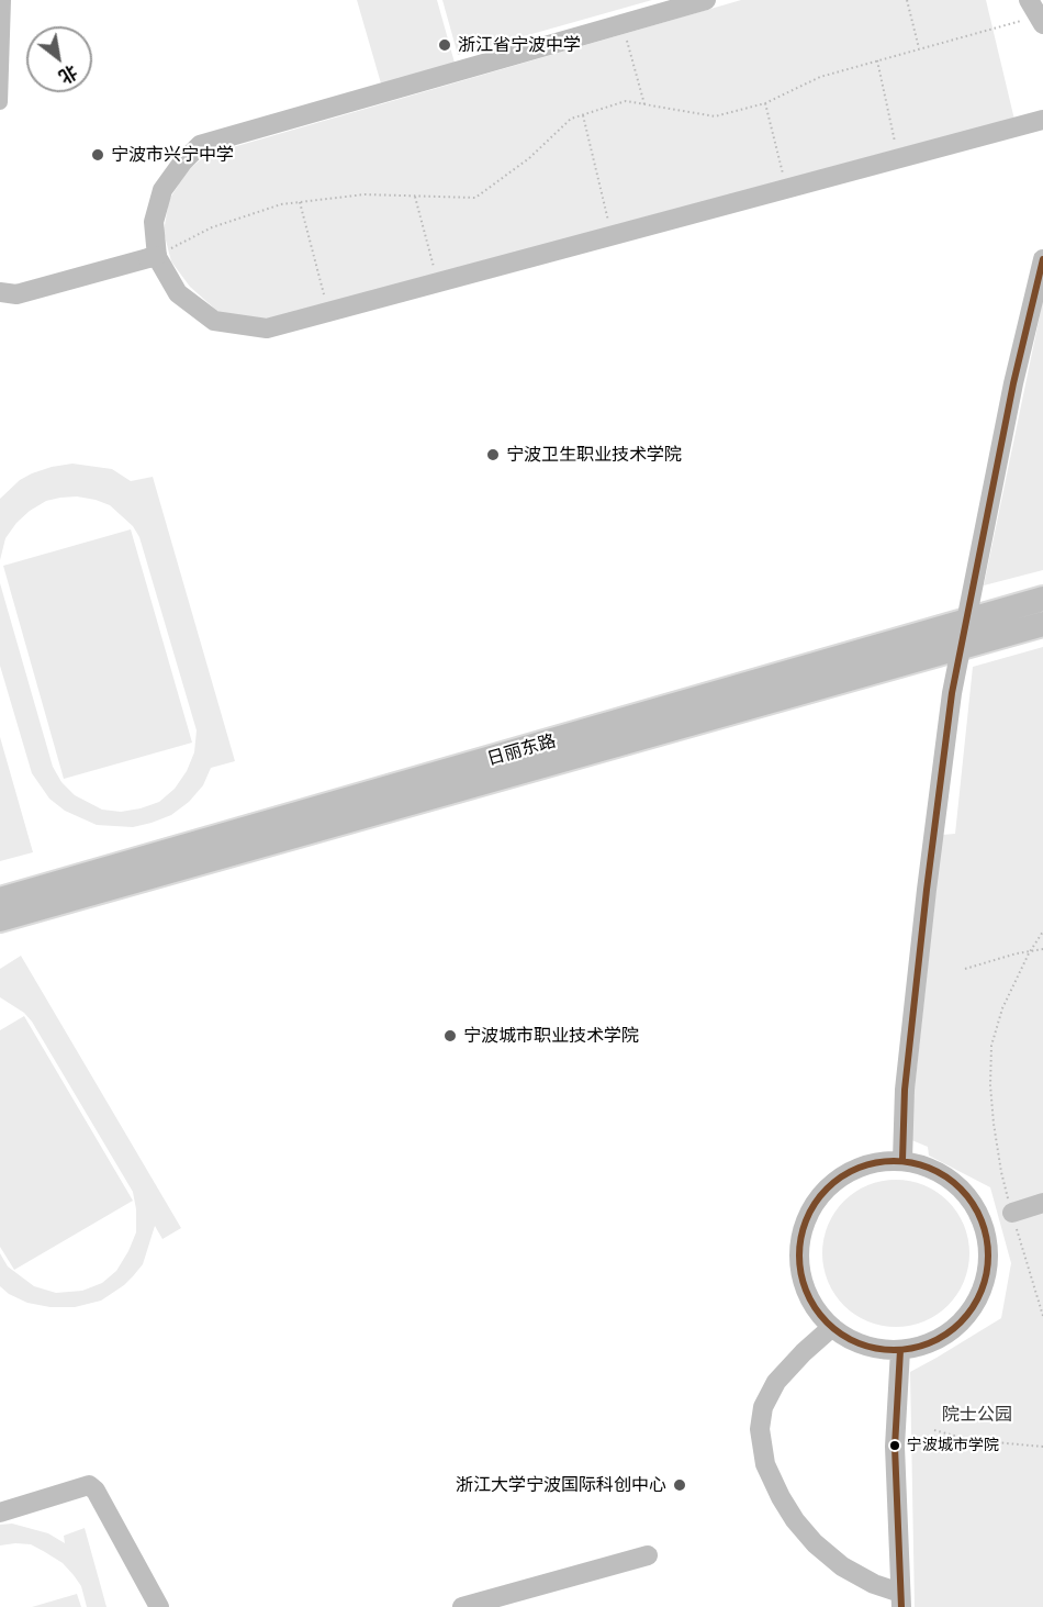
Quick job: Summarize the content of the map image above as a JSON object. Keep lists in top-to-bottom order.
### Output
{
  "streets": {
    "main road": ["日丽东路"]
  },
  "parks": ["院士公园"],
  "places": [
    "浙江省宁波中学",
    "宁波市兴宁中学",
    "宁波卫生职业技术学院",
    "宁波城市职业技术学院",
    "宁波城市学院",
    "浙江大学宁波国际科创中心"
  ],
  "north": "bottom right"
}
